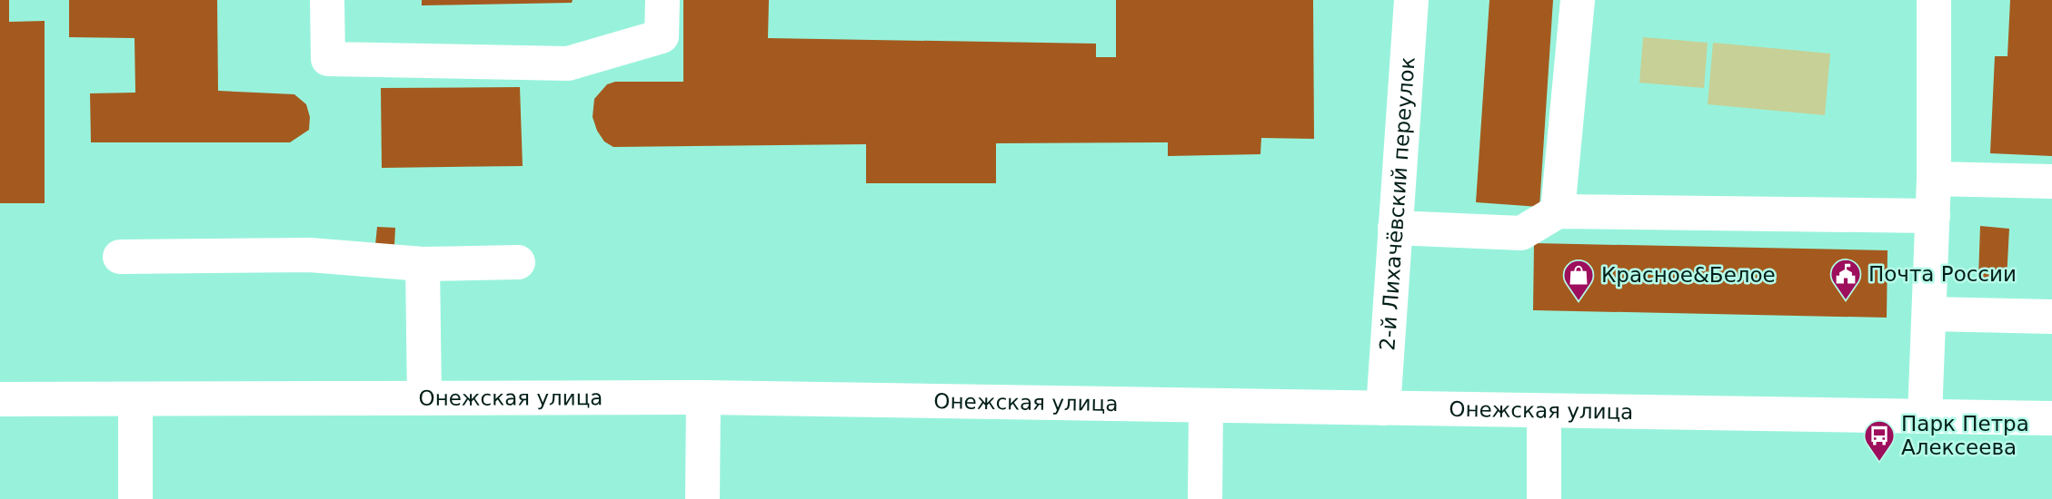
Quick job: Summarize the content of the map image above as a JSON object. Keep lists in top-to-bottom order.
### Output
{
  "streets": {
    "main road": ["2-й Лихачёвский переулок", "Онежская улица"]
  },
  "crossings": [
    ["2-й Лихачёвский переулок", "Онежская улица"]
  ],
  "places": {
    "public building": ["Почта России"],
    "shop": ["Красное&Белое"],
    "bus stop": ["Парк Петра Алексеева"]
  }
}
